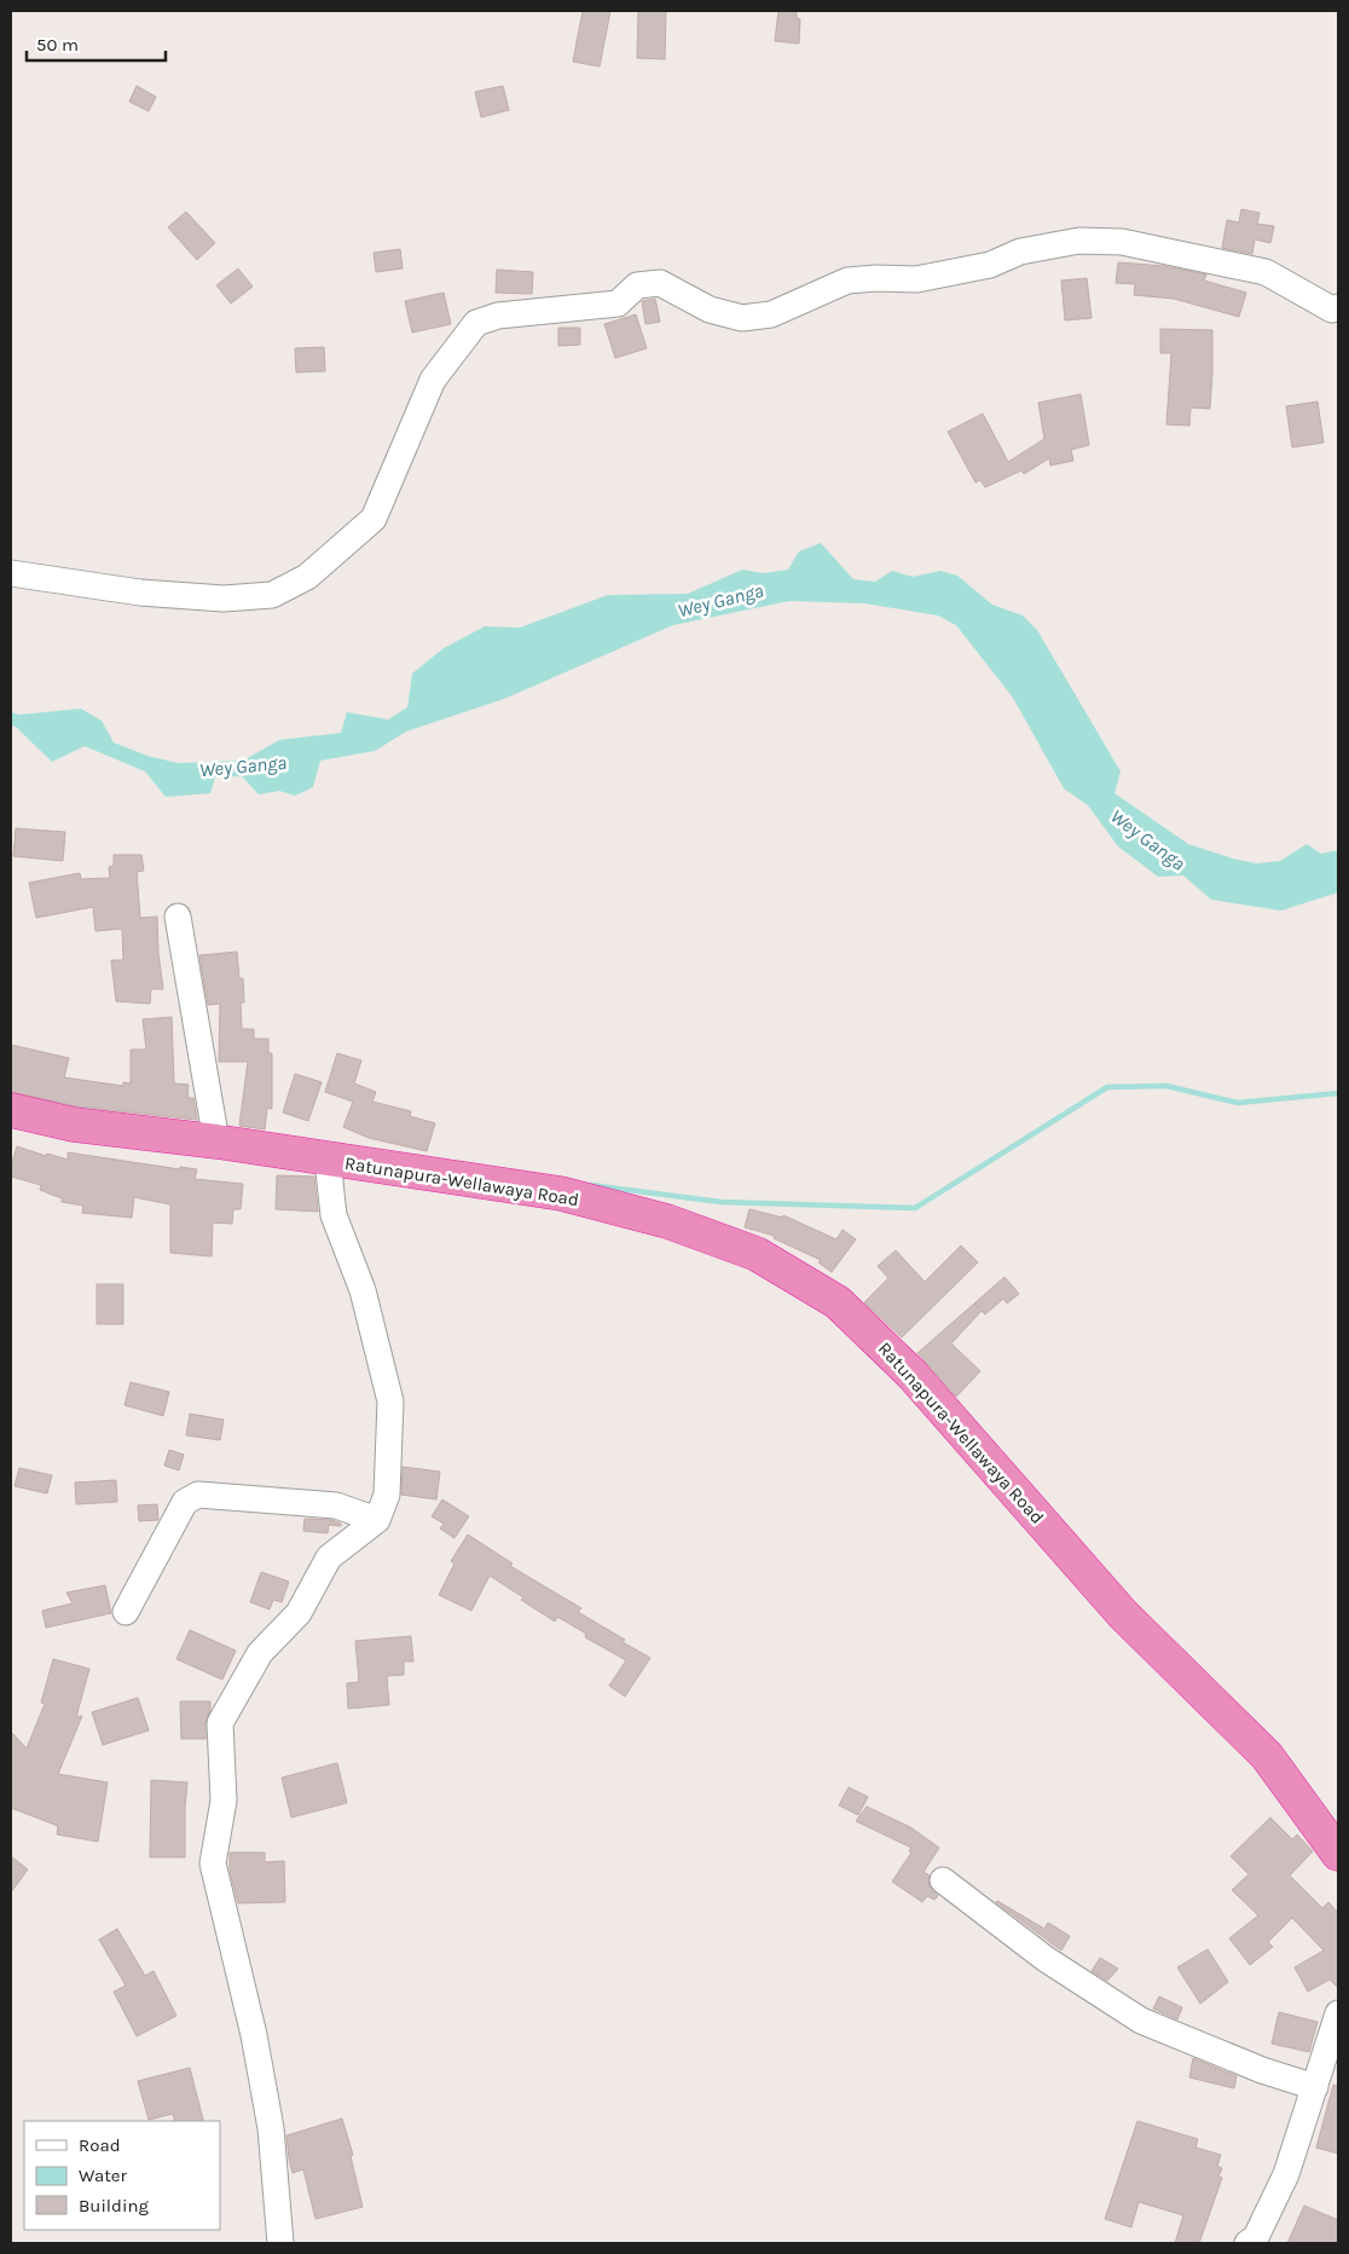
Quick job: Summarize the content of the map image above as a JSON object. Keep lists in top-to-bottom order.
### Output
{
  "streets": {
    "highway": ["Ratunapura-Wellawaya Road"]
  },
  "water": ["Wey Ganga"],
  "legend": ["Road", "Water", "Building"],
  "scale_bar": "50 m"
}
